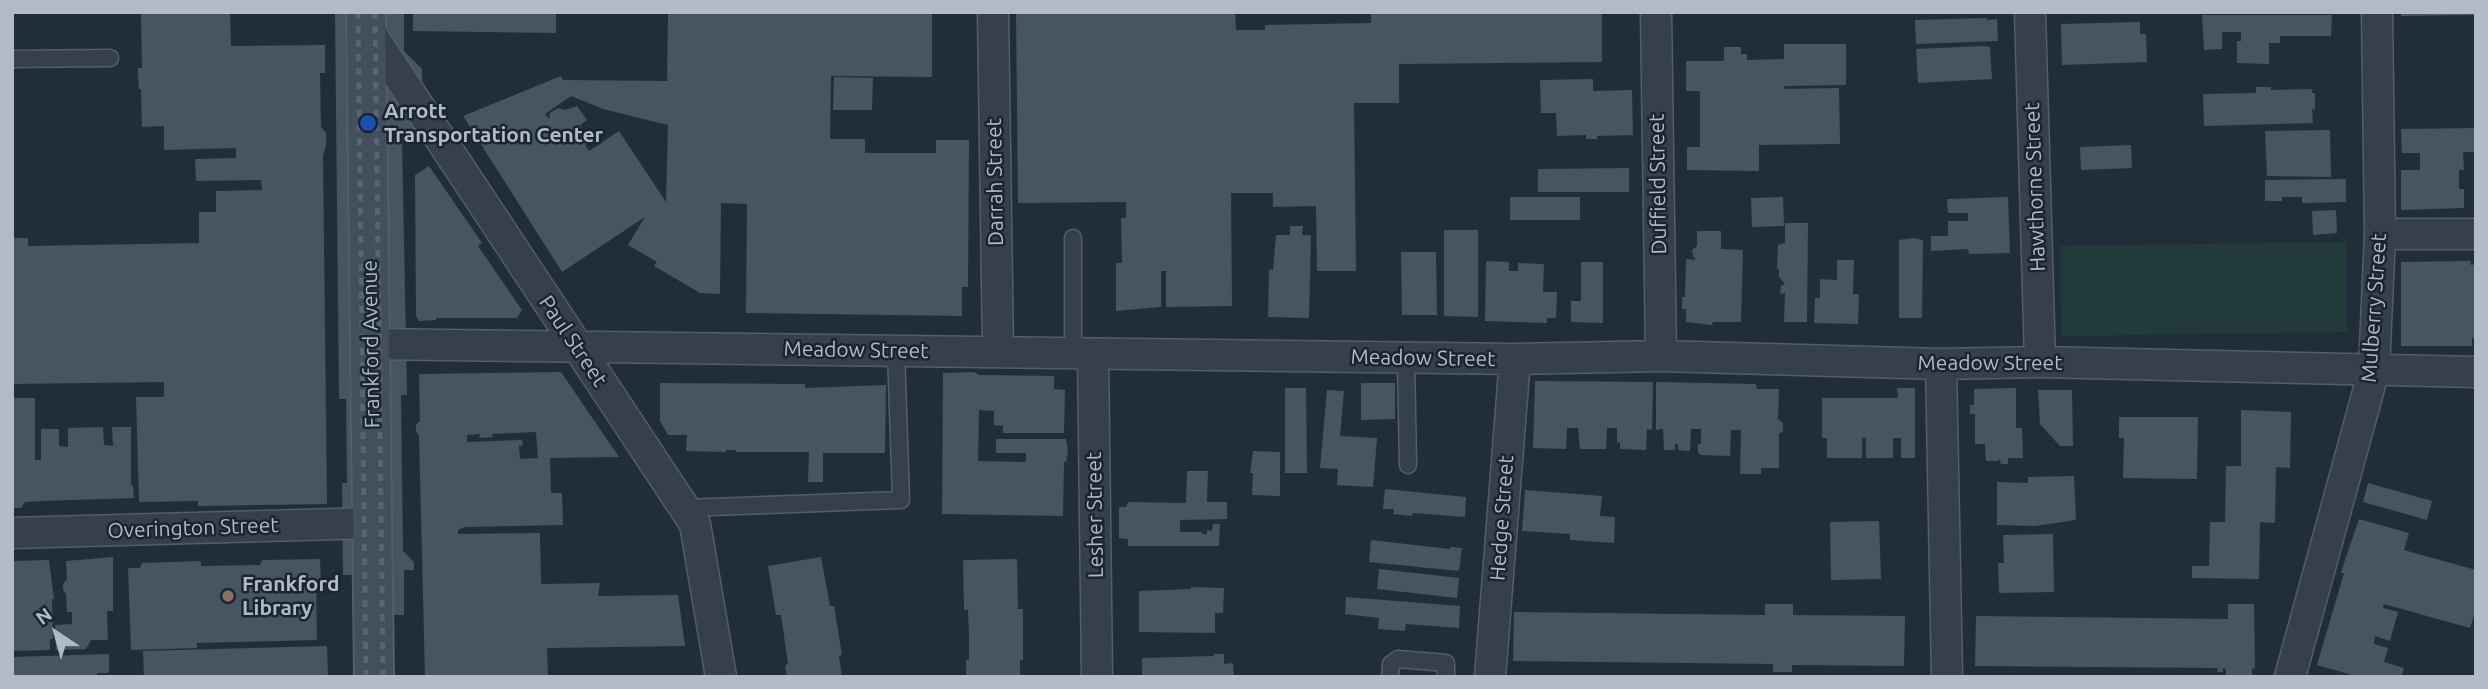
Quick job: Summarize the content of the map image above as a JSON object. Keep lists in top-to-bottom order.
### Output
{
  "streets": {
    "main road": ["Frankford Avenue"],
    "street": [
      "Darrah Street",
      "Duffield Street",
      "Hawthorne Street",
      "Mulberry Street",
      "Paul Street",
      "Meadow Street",
      "Lesher Street",
      "Hedge Street",
      "Overington Street"
    ]
  },
  "crossings": [
    ["Darrah Street", "Meadow Street"],
    ["Duffield Street", "Meadow Street"],
    ["Hawthorne Street", "Meadow Street"],
    ["Mulberry Street", "Meadow Street"],
    ["Paul Street", "Frankford Avenue"],
    ["Paul Street", "Meadow Street"],
    ["Frankford Avenue", "Meadow Street"],
    ["Frankford Avenue", "Overington Street"],
    ["Meadow Street", "Lesher Street"],
    ["Meadow Street", "Hedge Street"]
  ],
  "places": ["Arrott Transportation Center", "Frankford Library"],
  "north": "top left"
}
